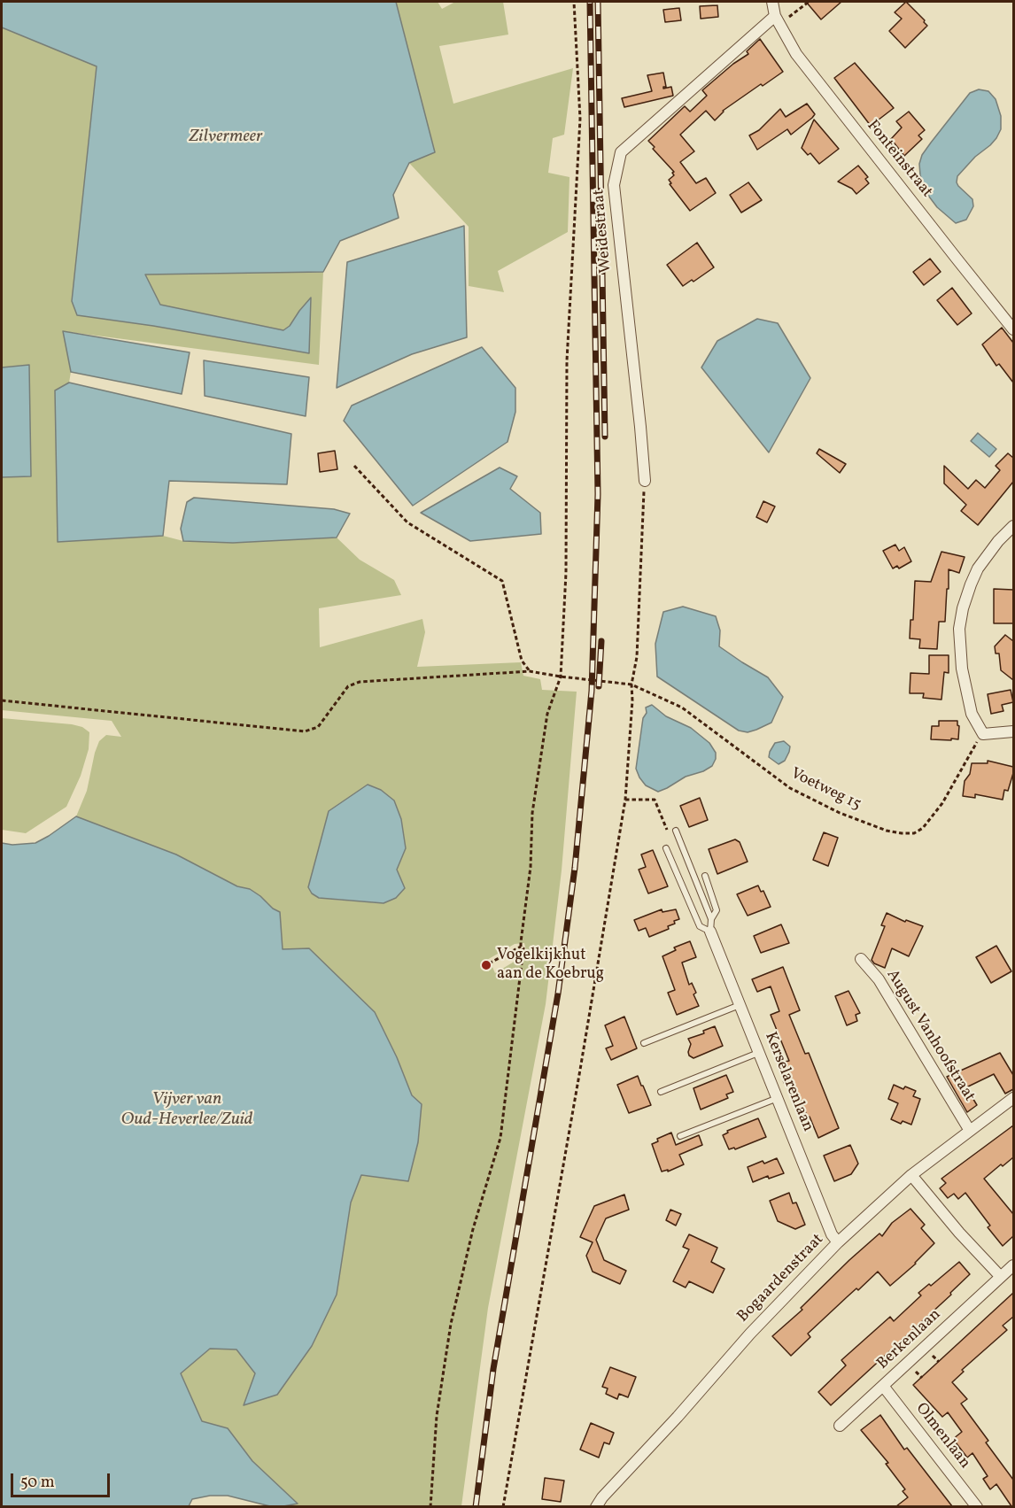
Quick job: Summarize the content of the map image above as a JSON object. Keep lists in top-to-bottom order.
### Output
{
  "streets": {
    "street": [
      "Fonteinstraat",
      "Weidestraat",
      "August Vanhoofstraat",
      "Kerselarenlaan",
      "Bogaardenstraat",
      "Berkenlaan",
      "Olmenlaan"
    ],
    "path": ["Voetweg 15"]
  },
  "crossings": [
    ["Fonteinstraat", "Weidestraat"],
    ["August Vanhoofstraat", "Bogaardenstraat"],
    ["Kerselarenlaan", "Bogaardenstraat"],
    ["Berkenlaan", "Olmenlaan"]
  ],
  "water": ["Zilvermeer", "Vijver van Oud-Heverlee/Zuid"],
  "places": ["Vogelkijkhut aan de Koebrug"],
  "scale_bar": "50 m"
}
